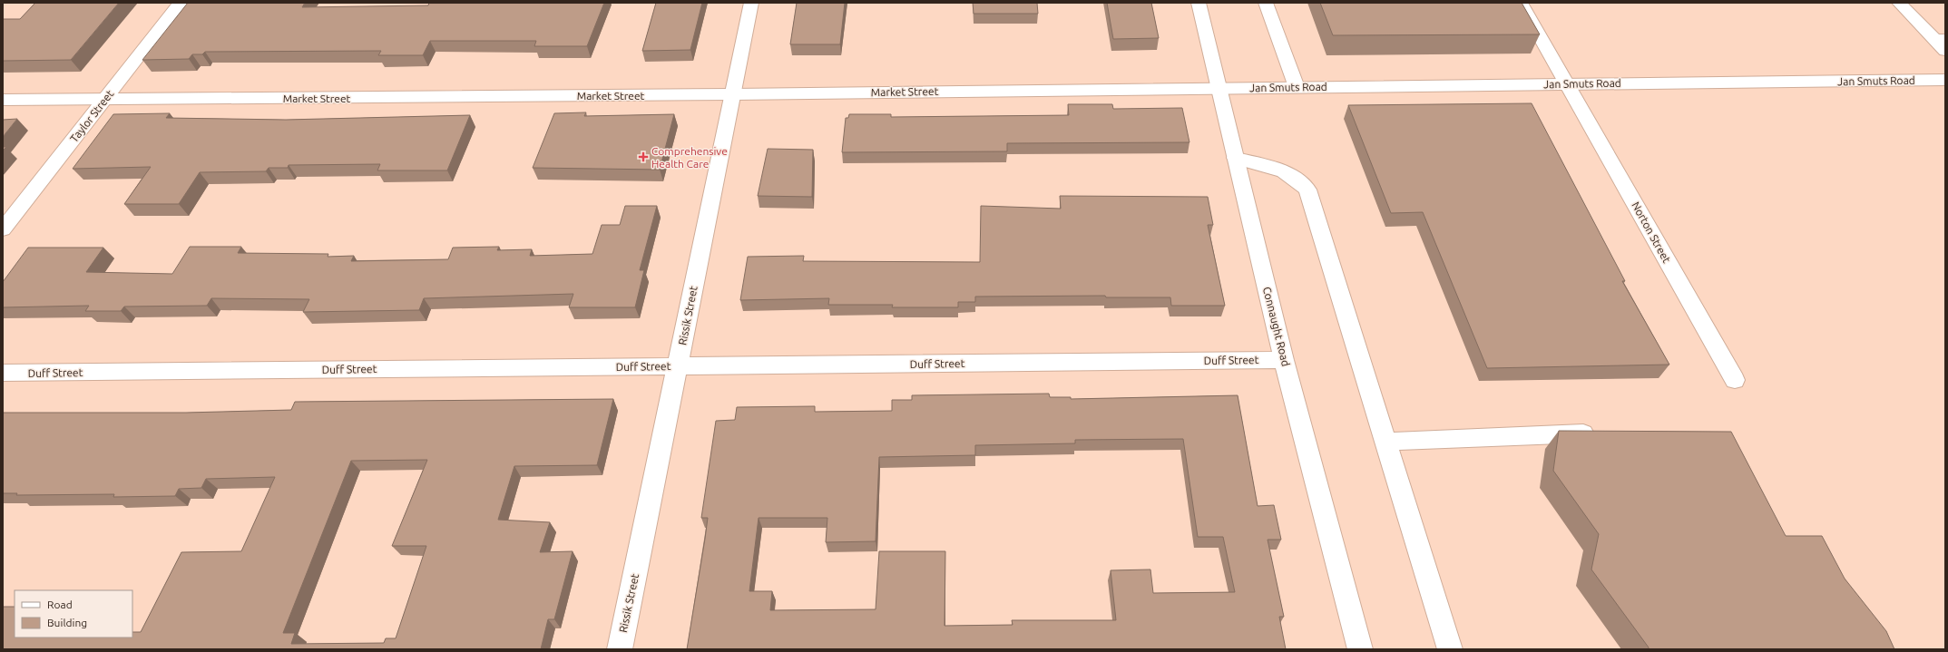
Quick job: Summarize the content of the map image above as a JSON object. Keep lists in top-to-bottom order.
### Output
{
  "streets": {
    "street": [
      "Jan Smuts Road",
      "Market Street",
      "Taylor Street",
      "Norton Street",
      "Rissik Street",
      "Connaught Road",
      "Duff Street"
    ]
  },
  "crossings": [
    ["Jan Smuts Road", "Market Street"],
    ["Jan Smuts Road", "Norton Street"],
    ["Jan Smuts Road", "Connaught Road"],
    ["Market Street", "Taylor Street"],
    ["Market Street", "Rissik Street"],
    ["Market Street", "Connaught Road"],
    ["Rissik Street", "Duff Street"],
    ["Connaught Road", "Duff Street"]
  ],
  "places": {
    "health": ["Comprehensive Health Care"]
  },
  "legend": ["Road", "Building"]
}
